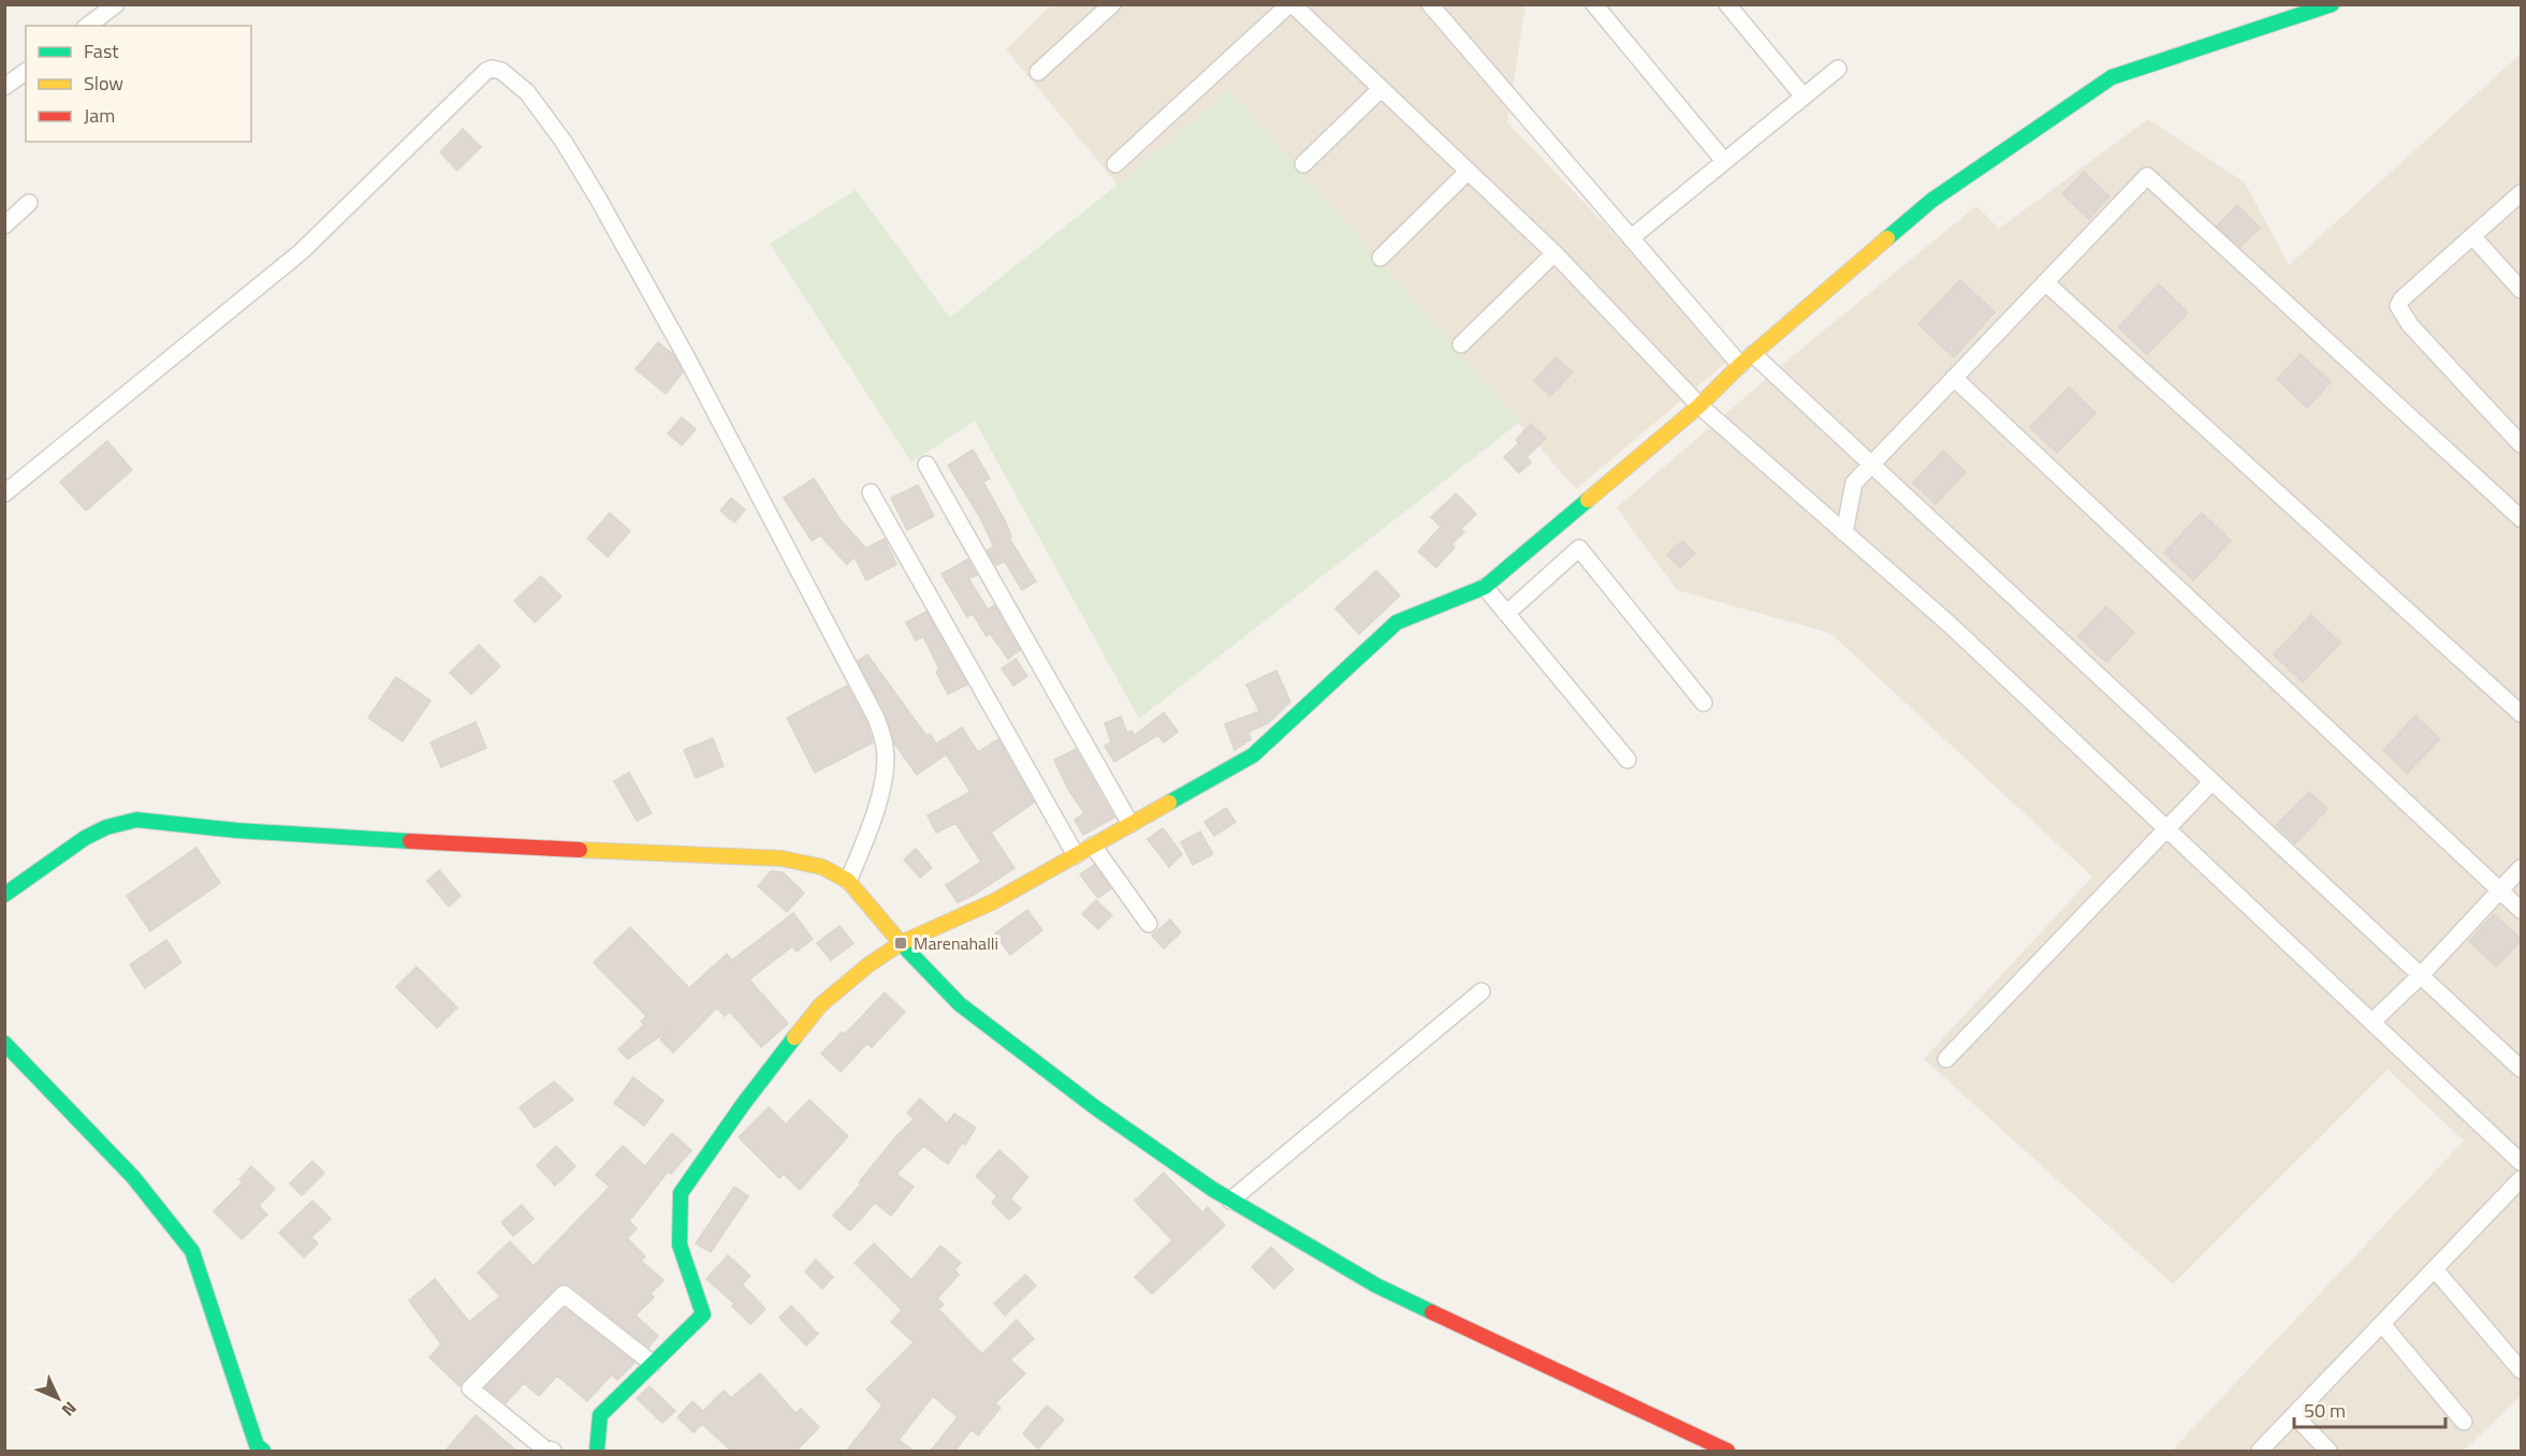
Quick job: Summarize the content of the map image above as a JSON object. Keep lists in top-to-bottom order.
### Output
{
  "places": {
    "transit": ["Marenahalli"]
  },
  "legend": ["Fast", "Slow", "Jam"],
  "scale_bar": "50 m",
  "north": "bottom right"
}
